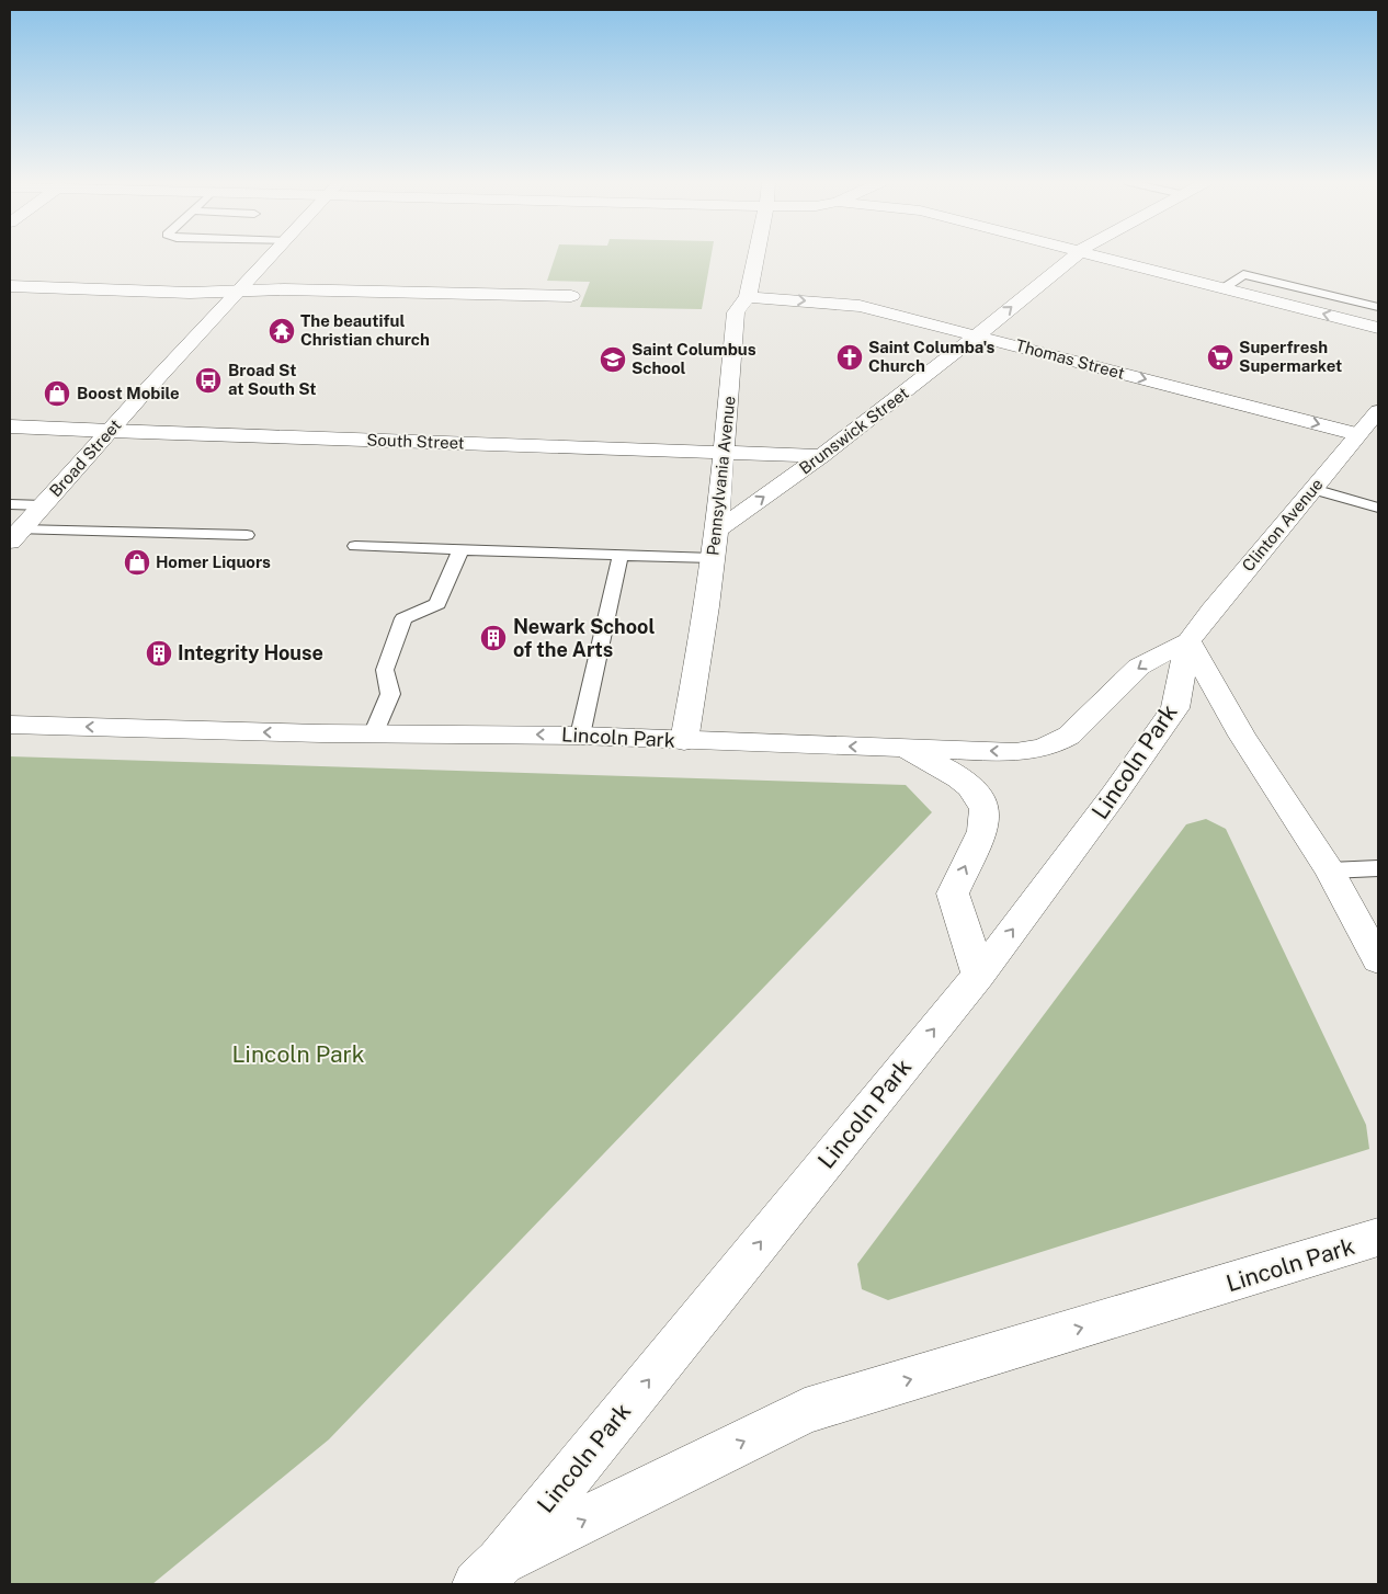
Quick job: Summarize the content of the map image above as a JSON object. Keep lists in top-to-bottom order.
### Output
{
  "streets": {
    "street": [
      "Thomas Street",
      "Brunswick Street",
      "South Street",
      "Broad Street",
      "Pennsylvania Avenue",
      "Clinton Avenue",
      "Lincoln Park"
    ]
  },
  "crossings": [
    ["Thomas Street", "Brunswick Street"],
    ["Thomas Street", "Pennsylvania Avenue"],
    ["Thomas Street", "Clinton Avenue"],
    ["Brunswick Street", "South Street"],
    ["Brunswick Street", "Pennsylvania Avenue"],
    ["South Street", "Broad Street"],
    ["South Street", "Pennsylvania Avenue"],
    ["Pennsylvania Avenue", "Lincoln Park"],
    ["Clinton Avenue", "Lincoln Park"]
  ],
  "one_way": ["Brunswick Street"],
  "parks": ["Lincoln Park"],
  "places": {
    "temple": ["The beautiful Christian church"],
    "church": ["Saint Columba's Church"],
    "supermarket": ["Superfresh Supermarket"],
    "school or university": ["Saint Columbus School"],
    "bus stop": ["Broad St at South St"],
    "shop": ["Boost Mobile", "Homer Liquors"],
    "building": ["Newark School of the Arts", "Integrity House"]
  }
}
